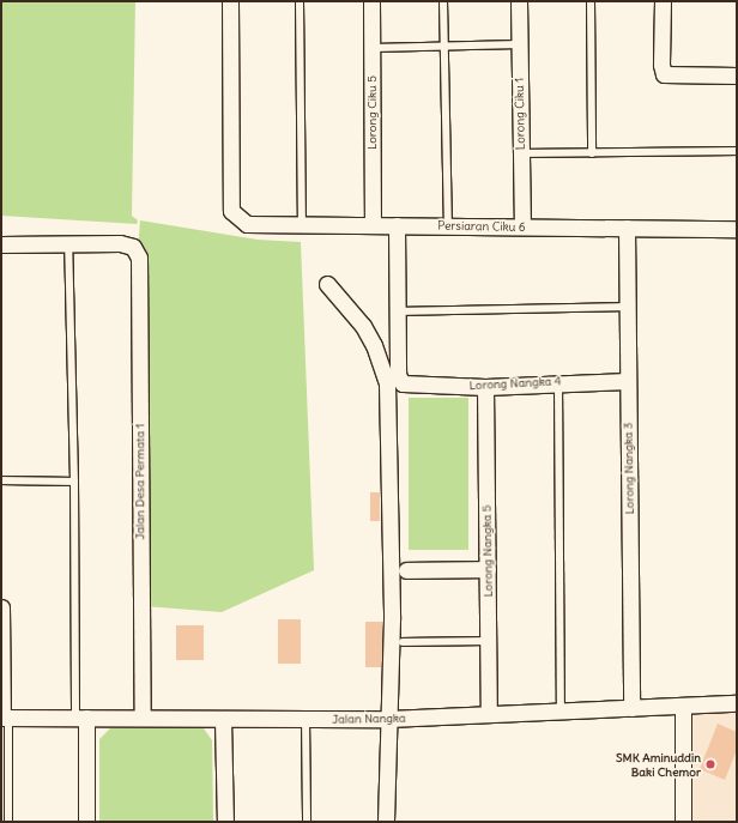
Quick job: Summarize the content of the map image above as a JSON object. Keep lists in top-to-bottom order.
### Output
{
  "streets": {
    "street": [
      "Lorong Ciku 5",
      "Lorong Ciku 1",
      "Persiaran Ciku 6",
      "Lorong Nangka 4",
      "Lorong Nangka 3",
      "Jalan Desa Permata 1",
      "Lorong Nangka 5",
      "Jalan Nangka"
    ]
  },
  "crossings": [
    ["Lorong Ciku 5", "Persiaran Ciku 6"],
    ["Lorong Ciku 1", "Persiaran Ciku 6"],
    ["Persiaran Ciku 6", "Lorong Nangka 3"],
    ["Lorong Nangka 4", "Lorong Nangka 3"],
    ["Lorong Nangka 4", "Lorong Nangka 5"],
    ["Lorong Nangka 3", "Jalan Nangka"],
    ["Jalan Desa Permata 1", "Jalan Nangka"],
    ["Lorong Nangka 5", "Jalan Nangka"]
  ],
  "places": ["SMK Aminuddin Baki Chemor"]
}
